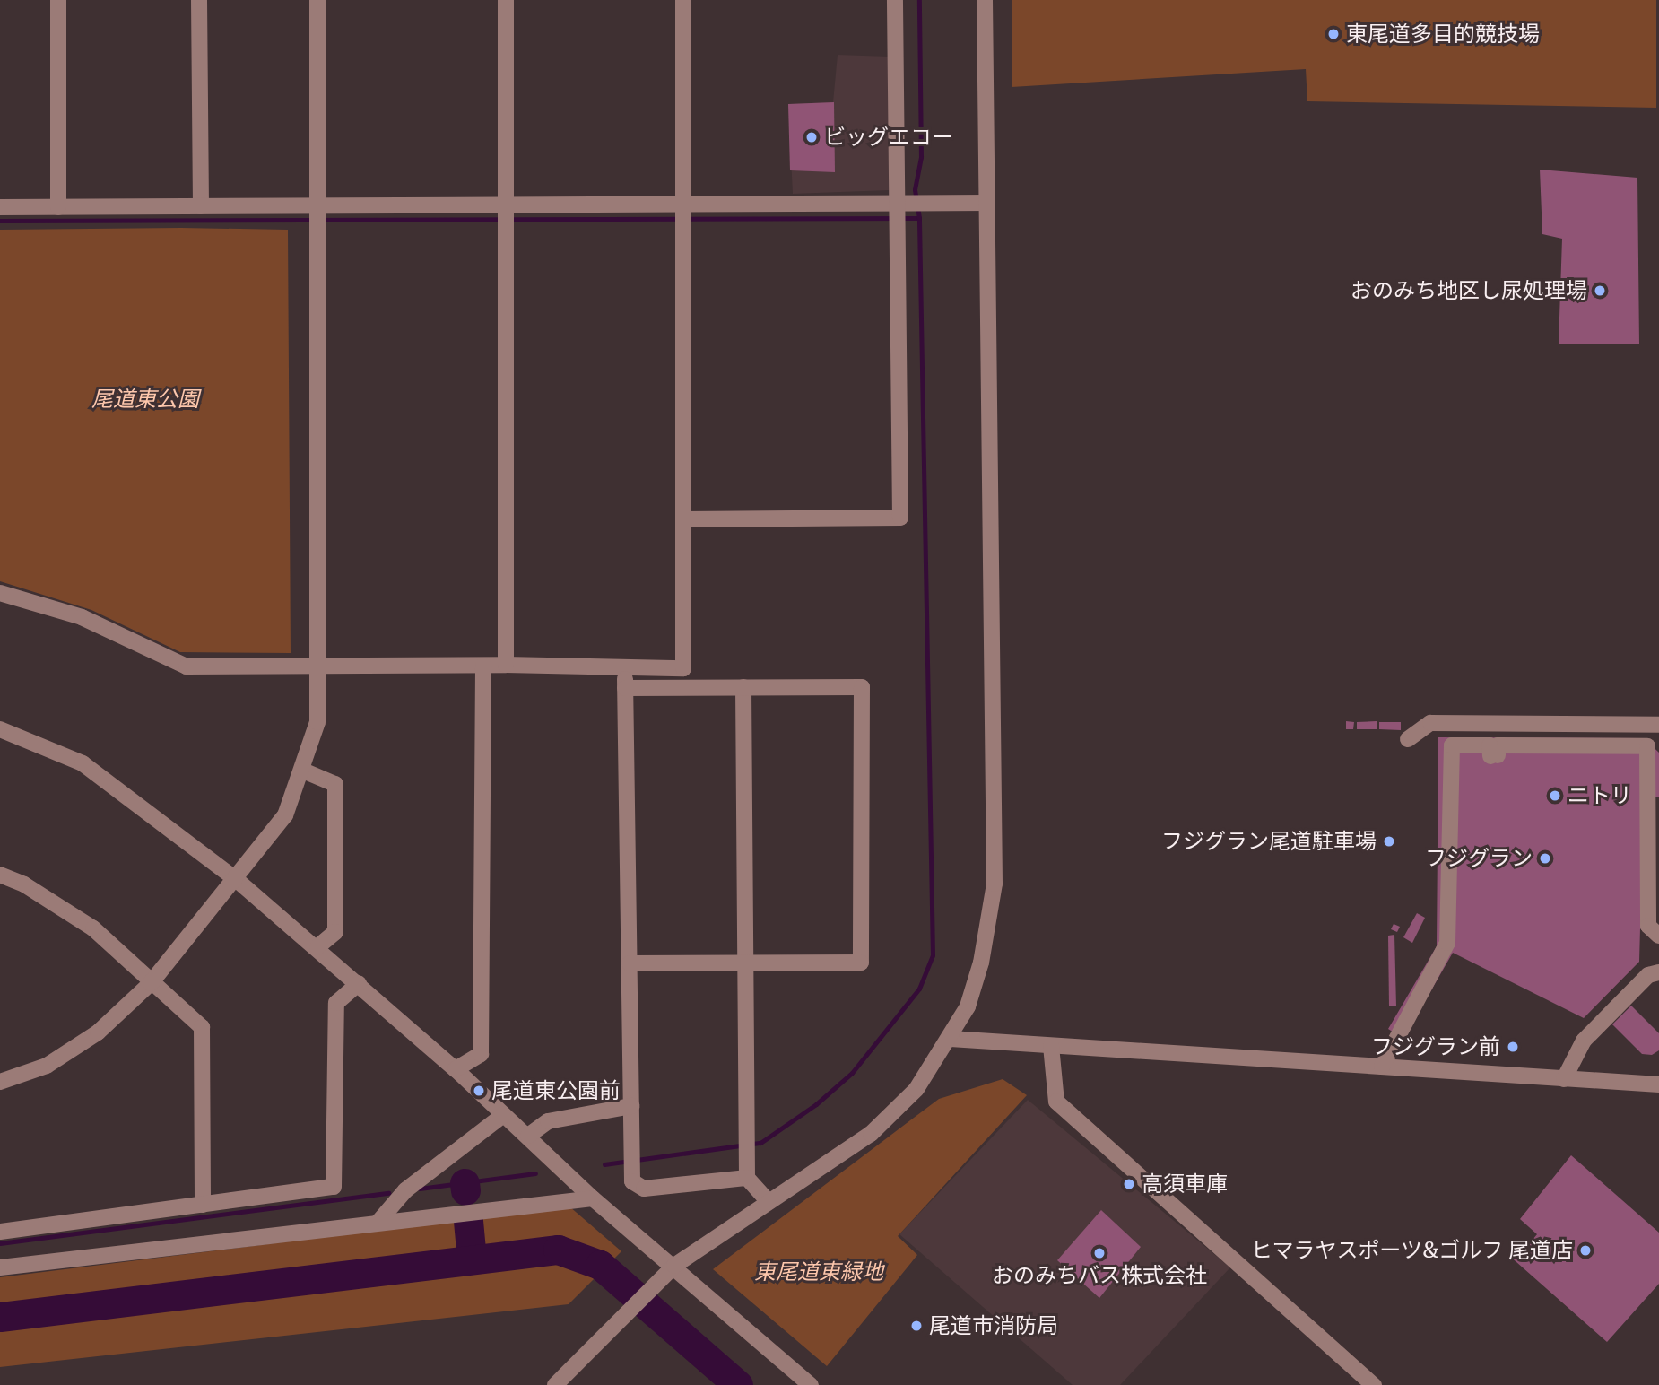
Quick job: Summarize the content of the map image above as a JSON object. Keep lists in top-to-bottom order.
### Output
{
  "parks": ["尾道東公園", "東尾道東緑地"],
  "places": [
    "東尾道多目的競技場",
    "ビッグエコー",
    "おのみち地区し尿処理場",
    "ニトリ",
    "フジグラン尾道駐車場",
    "フジグラン",
    "フジグラン前",
    "尾道東公園前",
    "高須車庫",
    "ヒマラヤスポーツ&ゴルフ 尾道店",
    "おのみちバス株式会社",
    "尾道市消防局"
  ]
}
